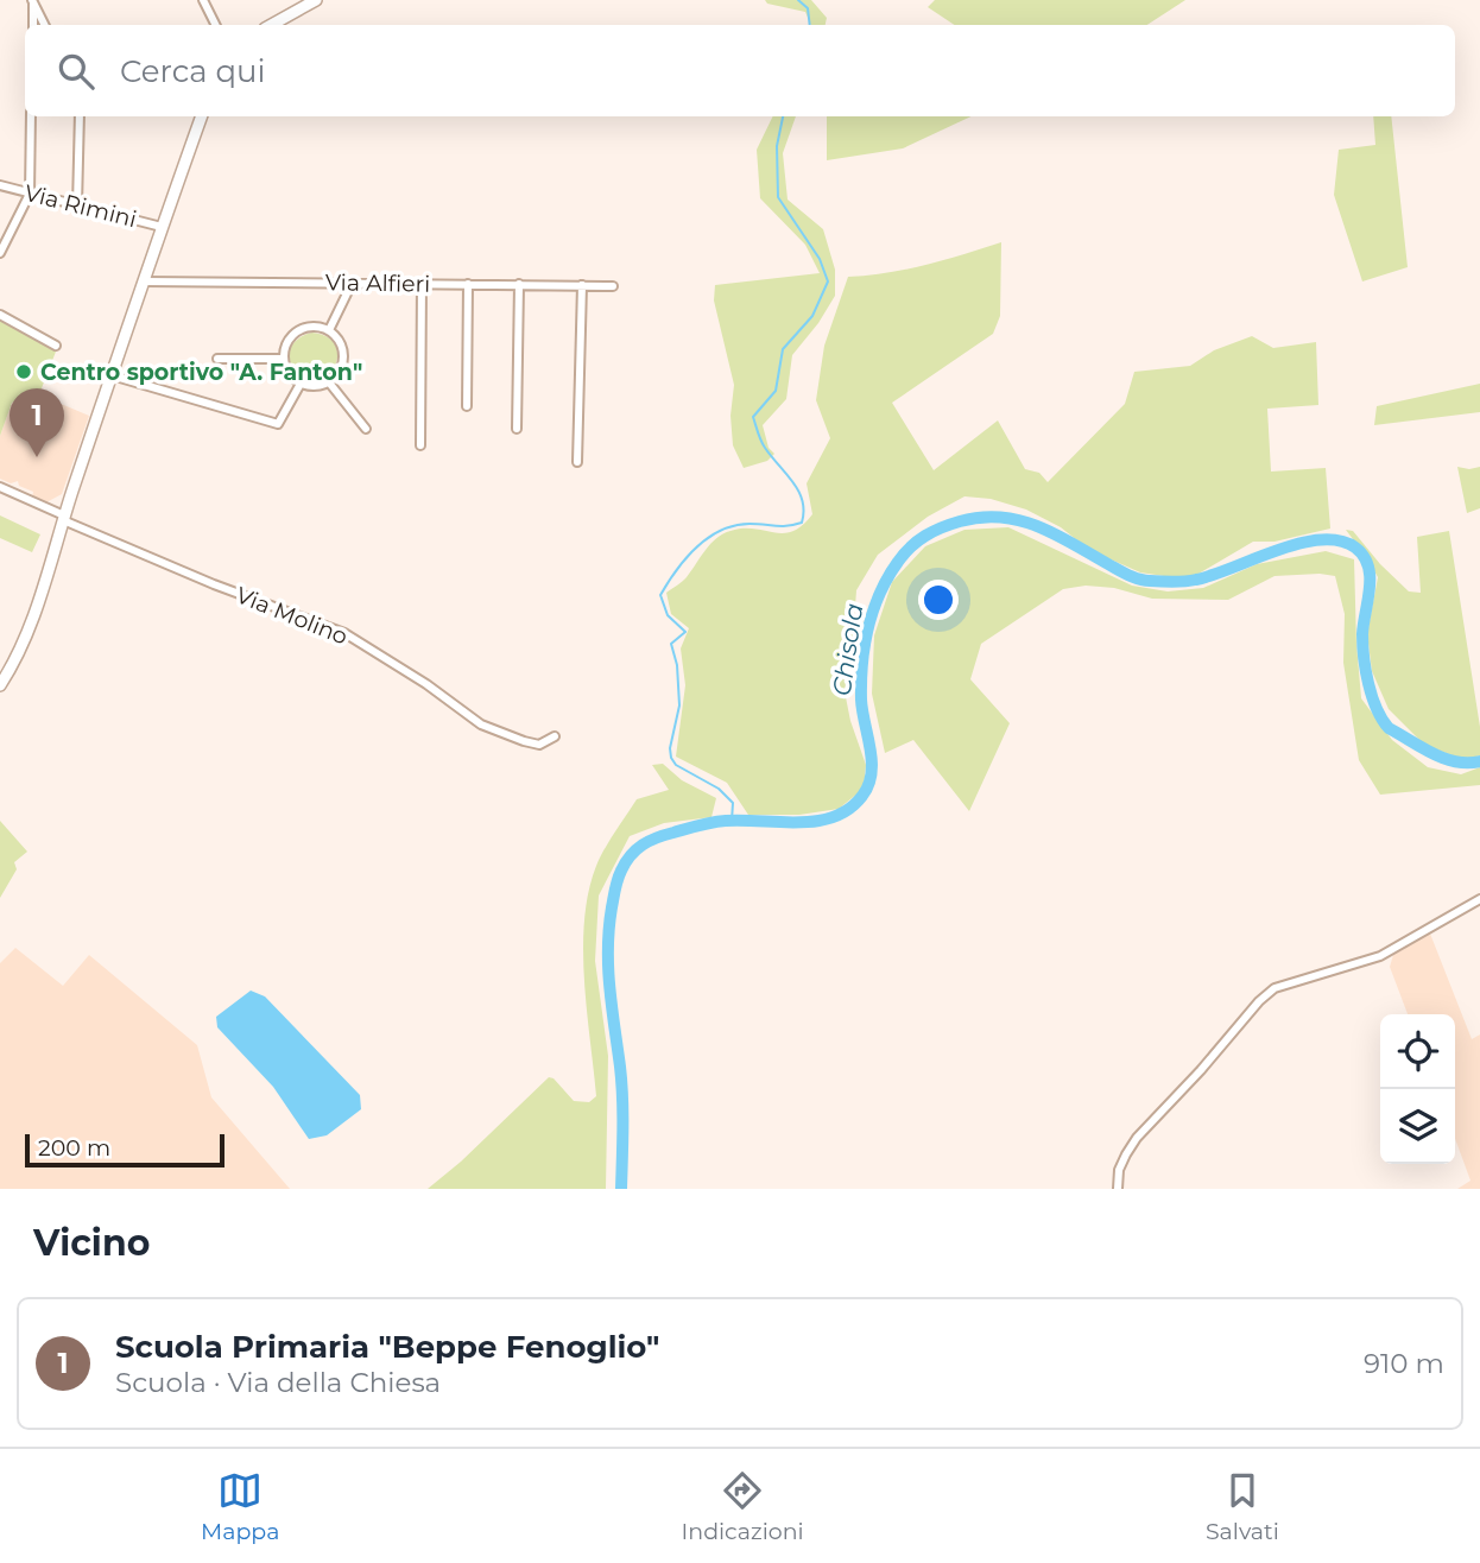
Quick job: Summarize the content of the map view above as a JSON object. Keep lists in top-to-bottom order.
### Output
{
  "streets": {
    "street": ["Via Rimini", "Via Alfieri", "Via Molino"]
  },
  "water": ["Chisola"],
  "places": ["Centro sportivo \"A. Fanton\""],
  "scale_bar": "200 m",
  "page": {
    "search": "Cerca qui",
    "pins": "1",
    "scale": "200 m",
    "heading": "Vicino",
    "list": [
      {
        "mark": "1",
        "name": "Scuola Primaria \"Beppe Fenoglio\"",
        "note": "Scuola · Via della Chiesa",
        "value": "910 m"
      }
    ],
    "nav": ["Mappa", "Indicazioni", "Salvati"]
  }
}
